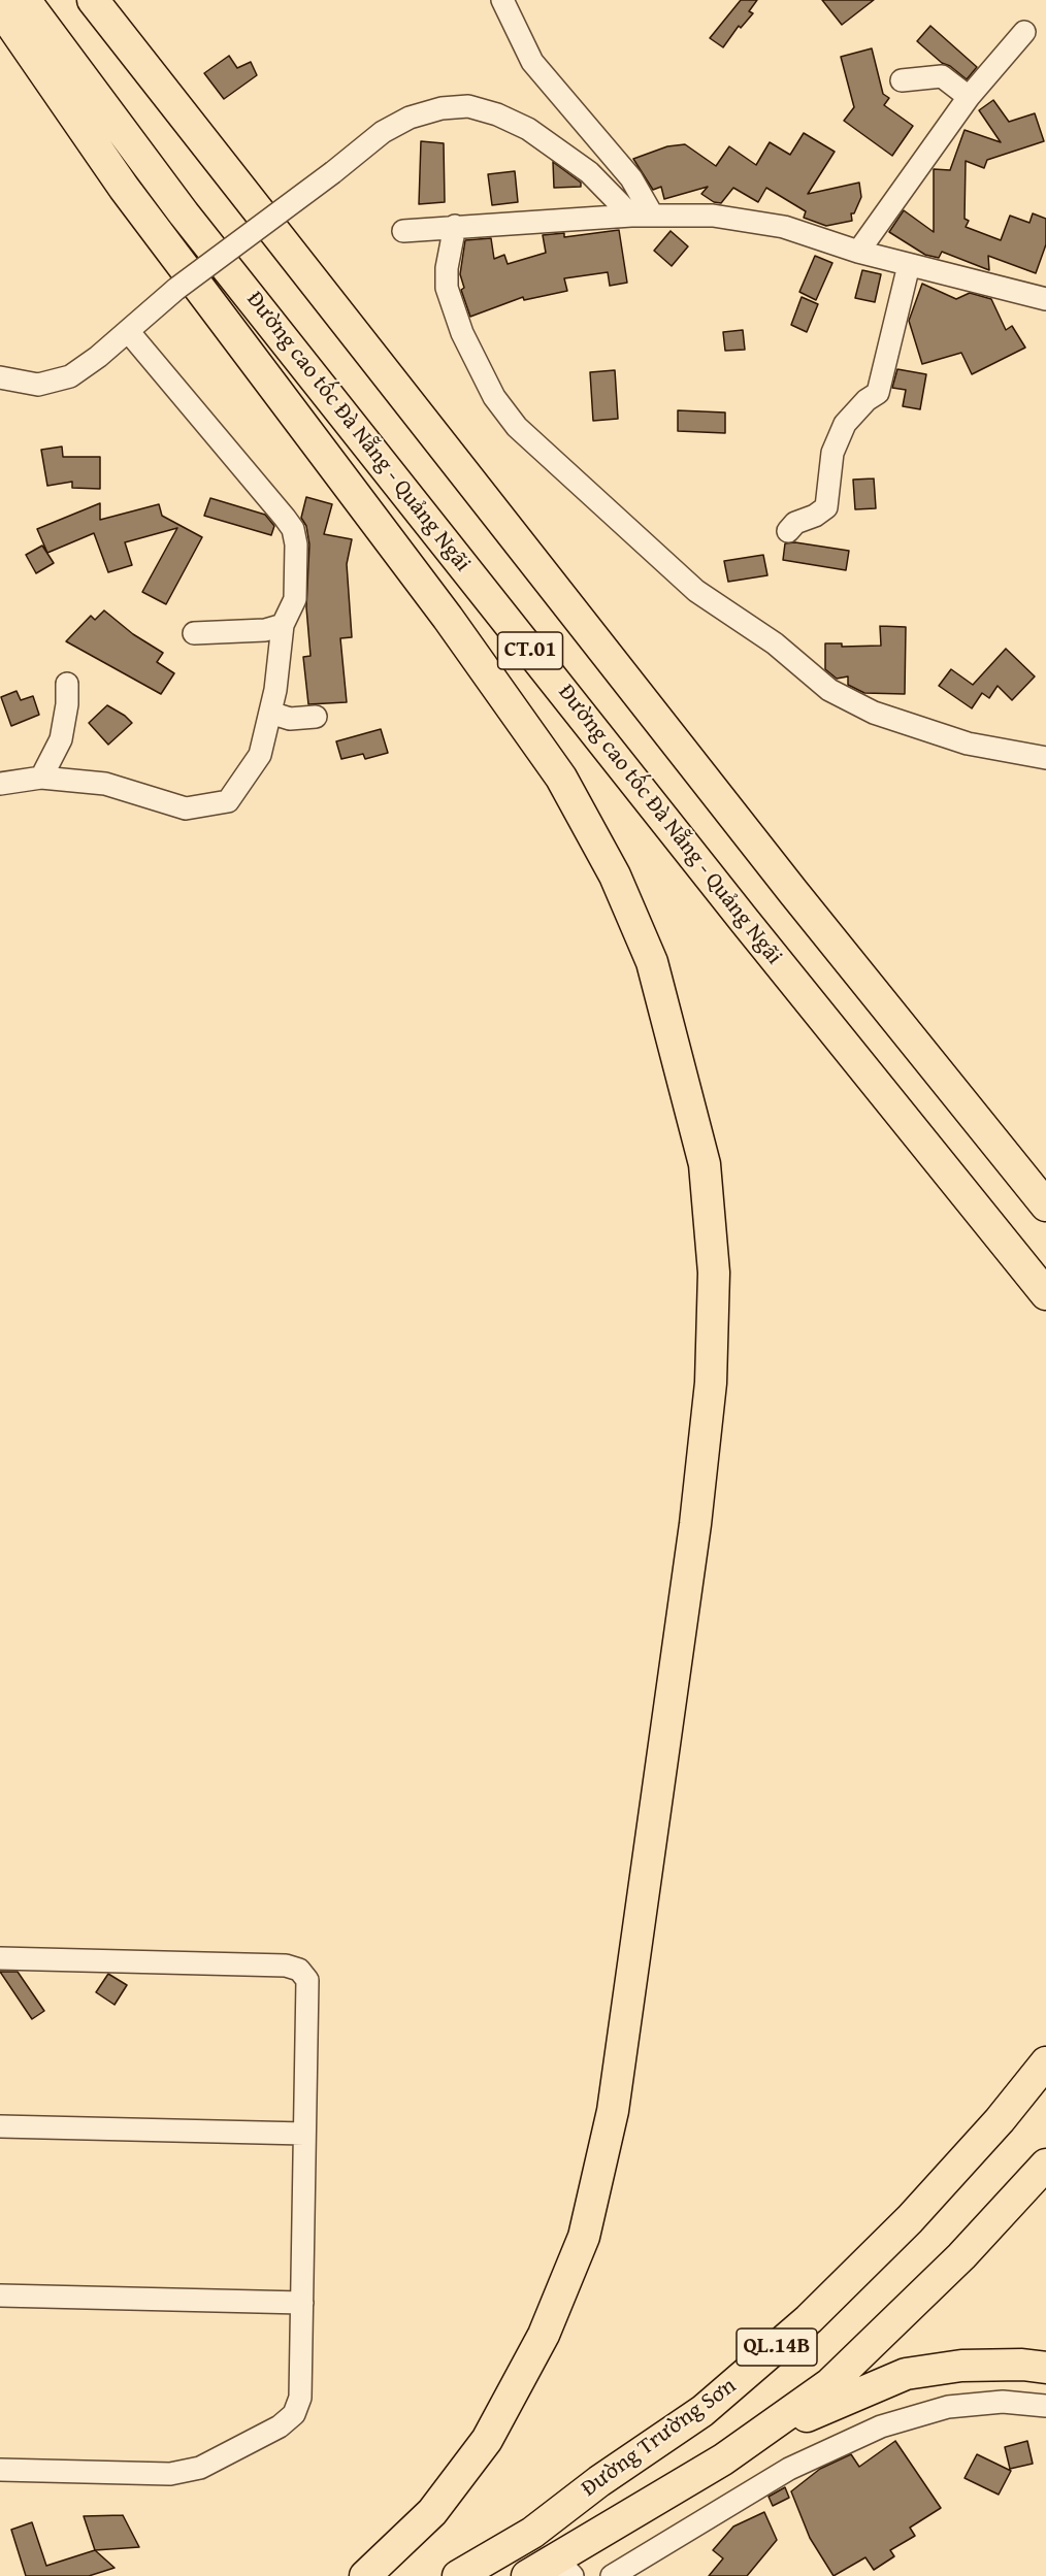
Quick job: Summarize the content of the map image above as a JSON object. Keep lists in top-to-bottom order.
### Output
{
  "streets": {
    "highway": [
      "Đường cao tốc Đà Nẵng - Quảng Ngãi",
      "CT.01",
      "QL.14B",
      "Đường Trường Sơn"
    ]
  }
}
